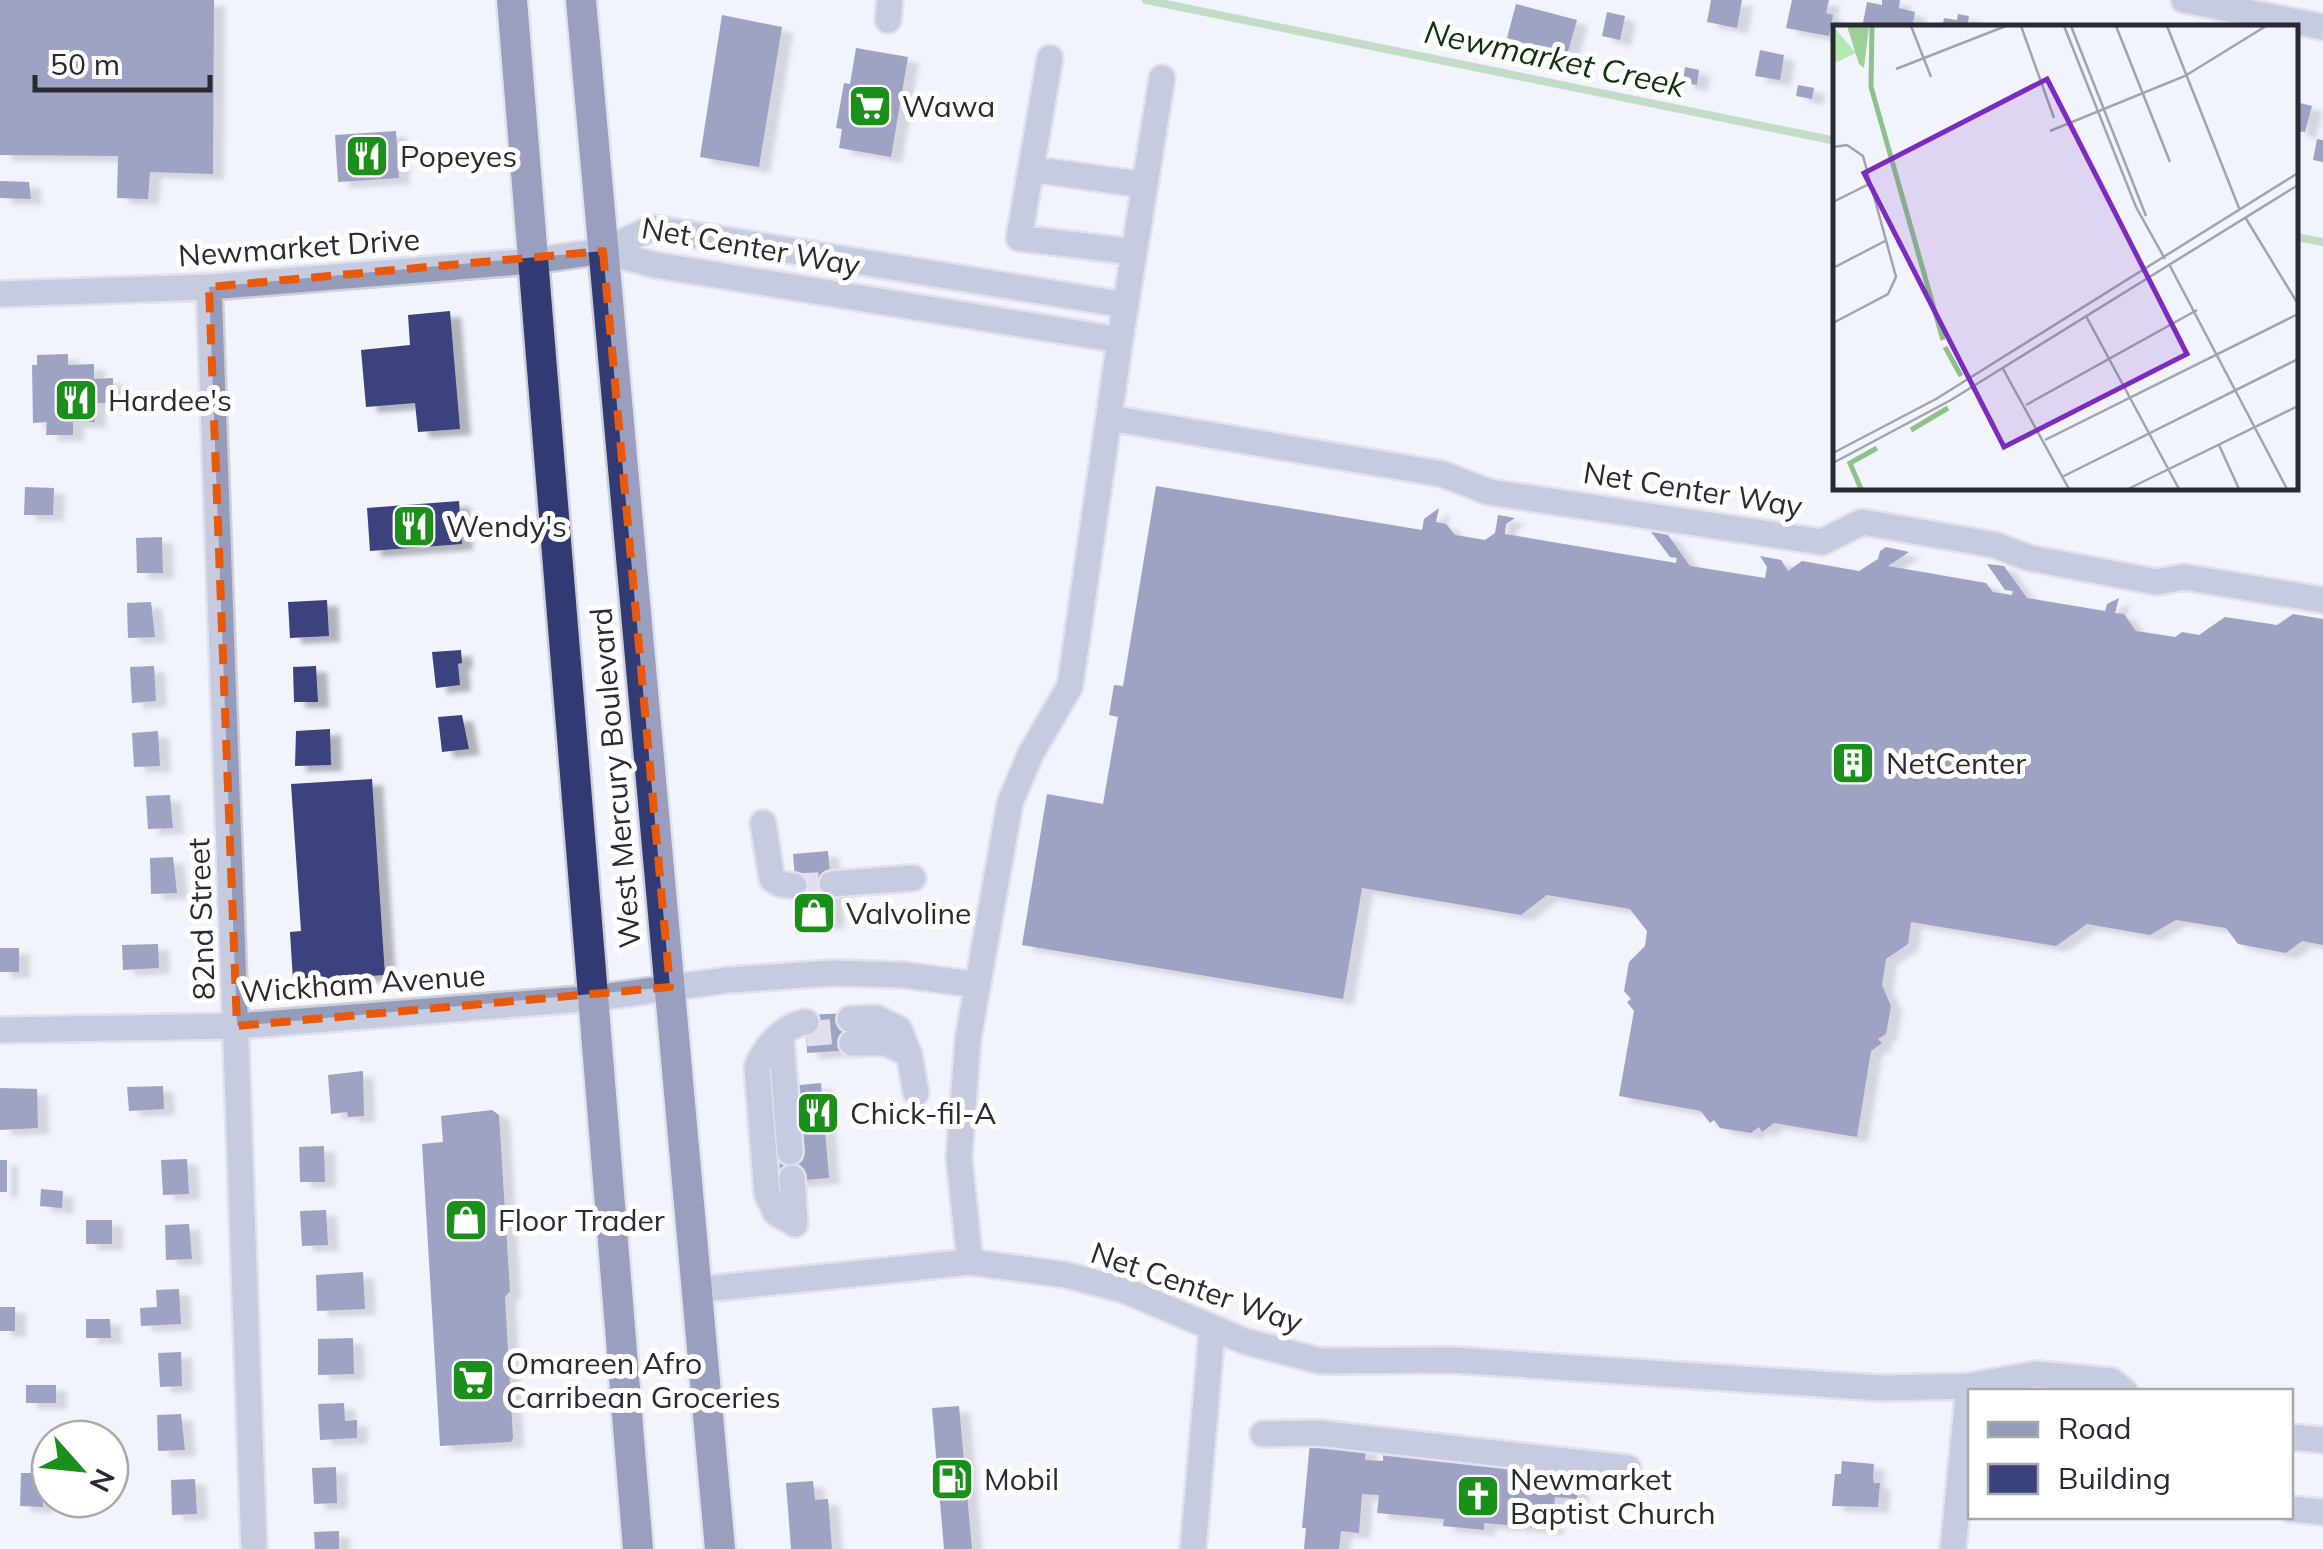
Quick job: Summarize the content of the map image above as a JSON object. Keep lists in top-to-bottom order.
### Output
{
  "streets": {
    "highway": ["West Mercury Boulevard"],
    "street": [
      "Net Center Way",
      "Newmarket Drive",
      "82nd Street",
      "Wickham Avenue"
    ]
  },
  "crossings": [
    ["Net Center Way", "Newmarket Drive"],
    ["Net Center Way", "West Mercury Boulevard"],
    ["Newmarket Drive", "West Mercury Boulevard"],
    ["Newmarket Drive", "82nd Street"],
    ["West Mercury Boulevard", "Wickham Avenue"],
    ["82nd Street", "Wickham Avenue"]
  ],
  "water": ["Newmarket Creek"],
  "places": {
    "supermarket": ["Wawa", "Omareen Afro Carribean Groceries"],
    "restaurant": [
      "Popeyes",
      "Hardee's",
      "Wendy's",
      "Chick-fil-A"
    ],
    "building": ["NetCenter"],
    "shop": ["Valvoline", "Floor Trader"],
    "fuel station": ["Mobil"],
    "church": ["Newmarket Baptist Church"]
  },
  "legend": ["Road", "Building"],
  "scale_bar": "50 m",
  "north": "bottom right"
}
